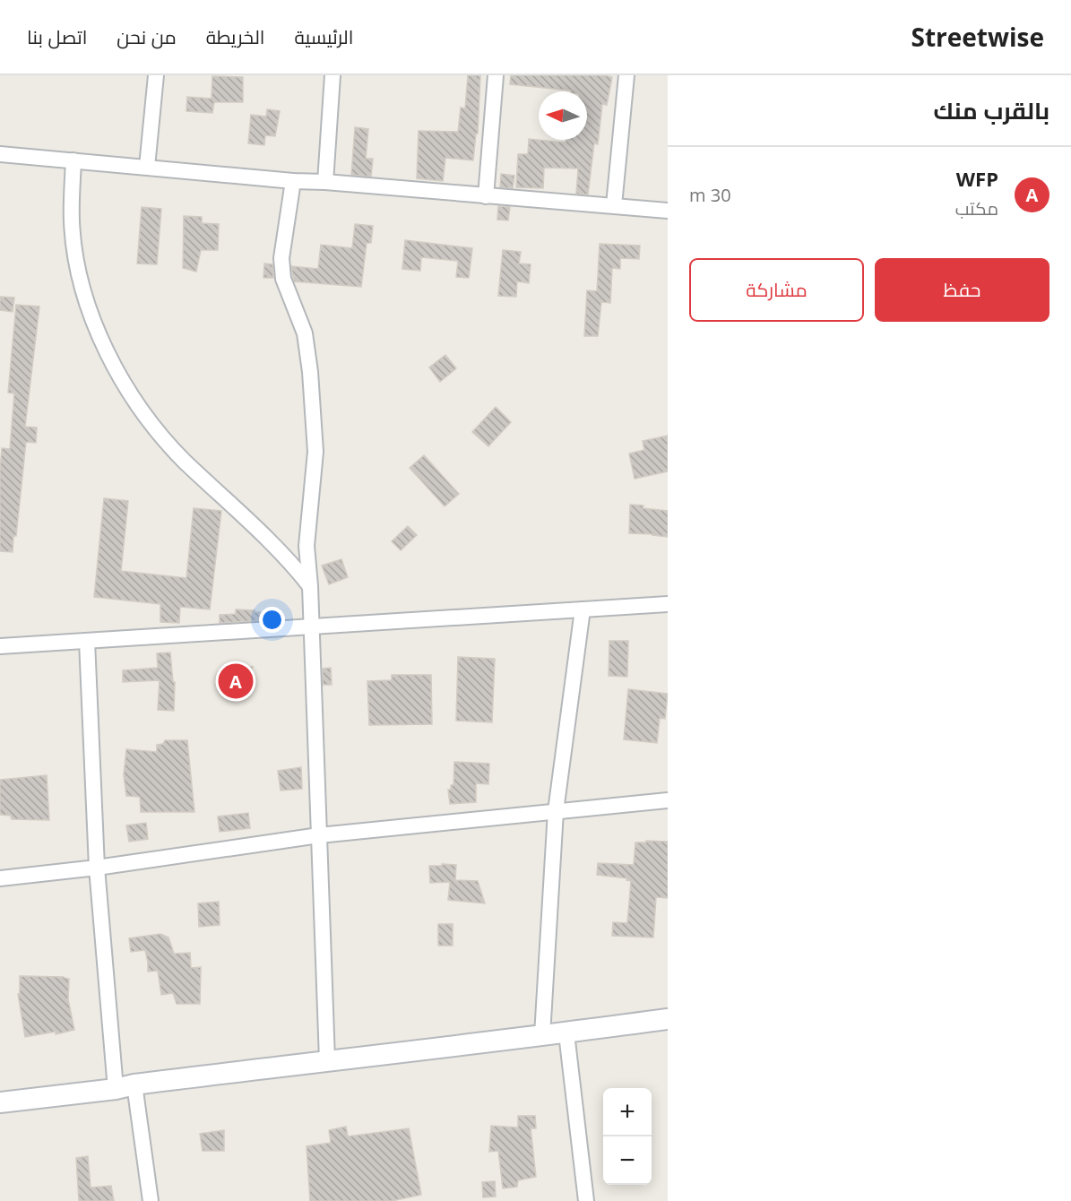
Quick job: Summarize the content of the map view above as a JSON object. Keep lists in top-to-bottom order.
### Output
{
  "north": "left",
  "page": {
    "header": "Streetwise",
    "nav": [
      "الرئيسية",
      "الخريطة",
      "من نحن",
      "اتصل بنا"
    ],
    "heading": "بالقرب منك",
    "list": [
      {
        "mark": "A",
        "name": "WFP",
        "note": "مكتب",
        "value": "30 m"
      }
    ],
    "buttons": ["حفظ", "مشاركة"],
    "pins": "A",
    "map_buttons": ["+", "−"]
  }
}
